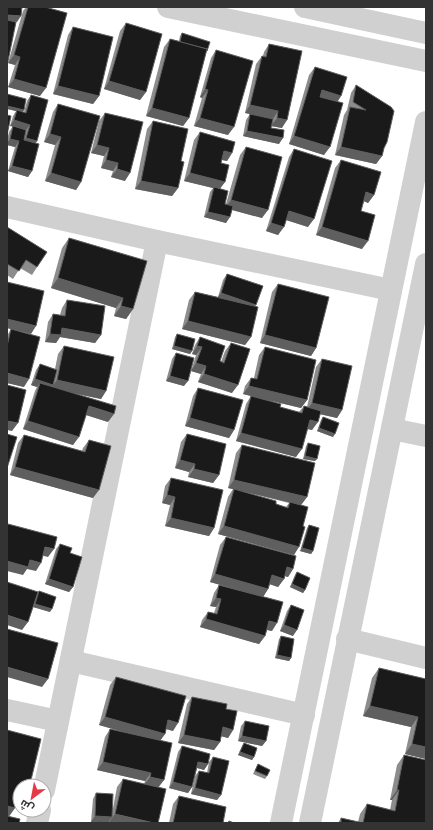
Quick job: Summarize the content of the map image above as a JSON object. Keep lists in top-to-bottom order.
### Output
{
  "north": "bottom left"
}
